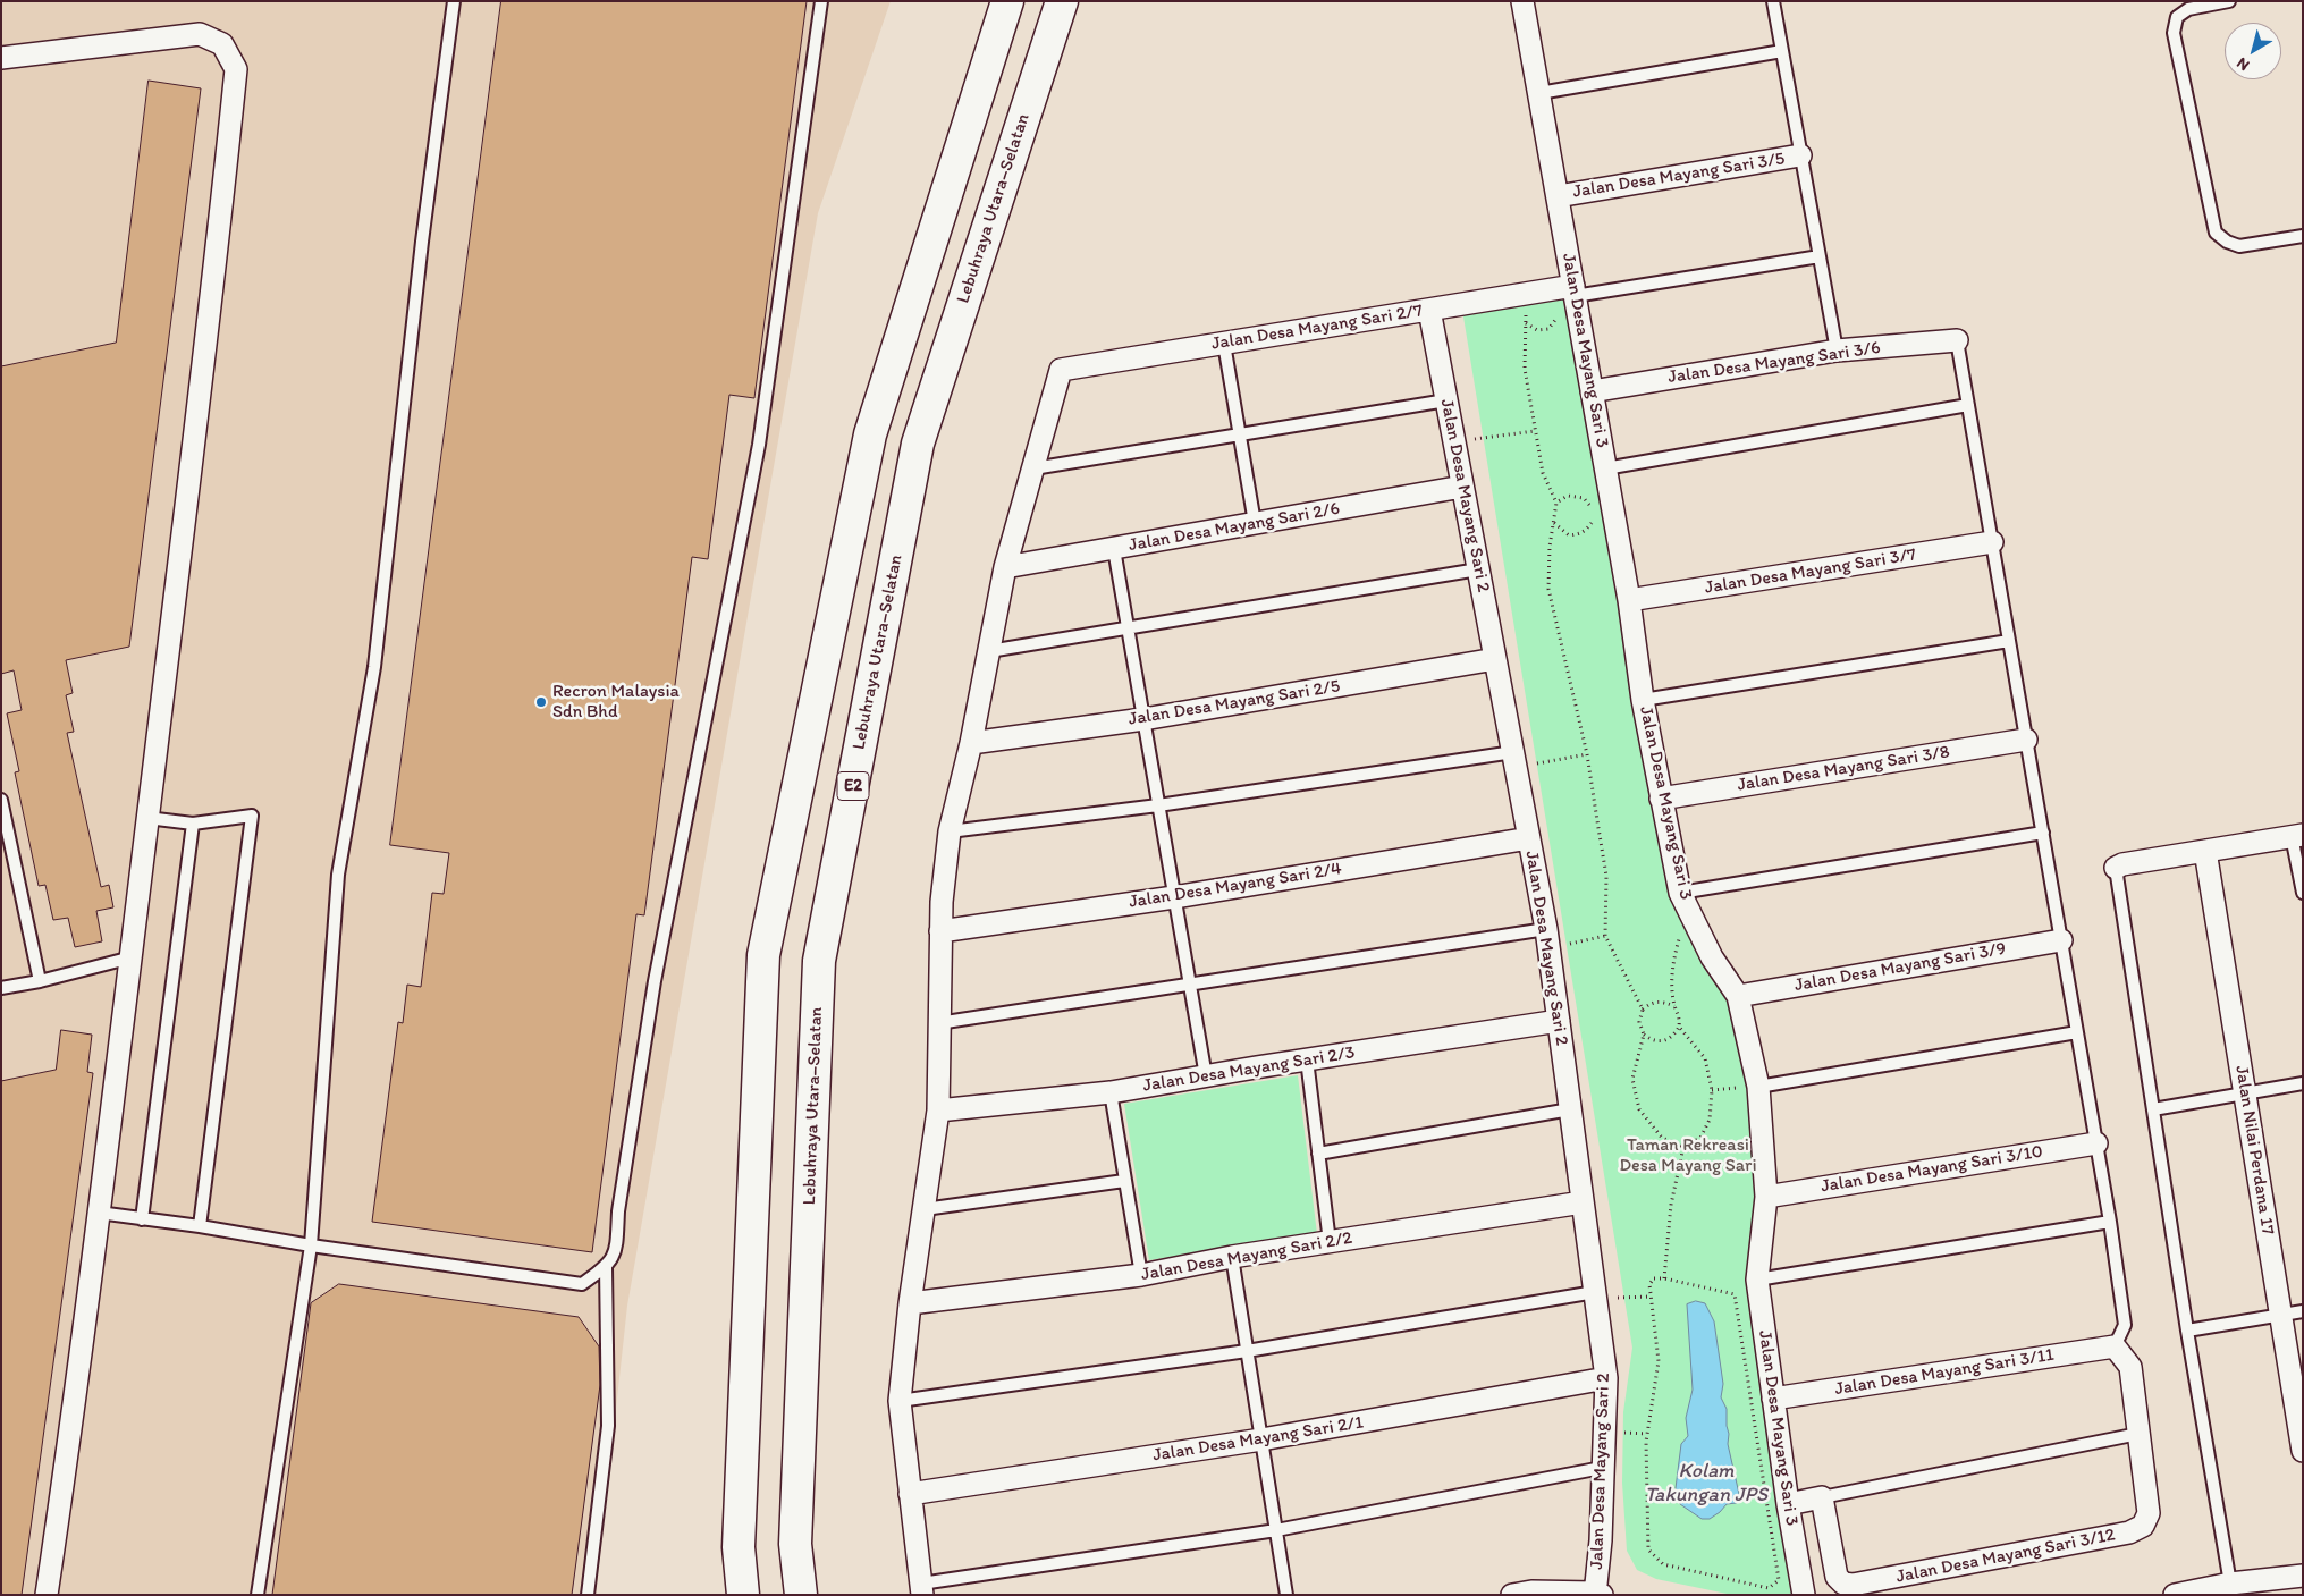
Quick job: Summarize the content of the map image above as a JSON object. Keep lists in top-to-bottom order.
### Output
{
  "streets": {
    "highway": ["Lebuhraya Utara–Selatan", "E2"],
    "street": [
      "Jalan Desa Mayang Sari 3/5",
      "Jalan Desa Mayang Sari 2/7",
      "Jalan Desa Mayang Sari 3",
      "Jalan Desa Mayang Sari 3/6",
      "Jalan Desa Mayang Sari 2",
      "Jalan Desa Mayang Sari 2/6",
      "Jalan Desa Mayang Sari 3/7",
      "Jalan Desa Mayang Sari 2/5",
      "Jalan Desa Mayang Sari 3/8",
      "Jalan Desa Mayang Sari 2/4",
      "Jalan Desa Mayang Sari 3/9",
      "Jalan Desa Mayang Sari 2/3",
      "Jalan Nilai Perdana 17",
      "Jalan Desa Mayang Sari 3/10",
      "Jalan Desa Mayang Sari 2/2",
      "Jalan Desa Mayang Sari 3/11",
      "Jalan Desa Mayang Sari 2/1",
      "Jalan Desa Mayang Sari 3/12"
    ]
  },
  "crossings": [
    ["Jalan Desa Mayang Sari 3/5", "Jalan Desa Mayang Sari 3"],
    ["Jalan Desa Mayang Sari 2/7", "Jalan Desa Mayang Sari 3"],
    ["Jalan Desa Mayang Sari 2/7", "Jalan Desa Mayang Sari 2"],
    ["Jalan Desa Mayang Sari 3", "Jalan Desa Mayang Sari 3/6"],
    ["Jalan Desa Mayang Sari 3", "Jalan Desa Mayang Sari 3/7"],
    ["Jalan Desa Mayang Sari 3", "Jalan Desa Mayang Sari 3/8"],
    ["Jalan Desa Mayang Sari 3", "Jalan Desa Mayang Sari 3/9"],
    ["Jalan Desa Mayang Sari 3", "Jalan Desa Mayang Sari 3/10"],
    ["Jalan Desa Mayang Sari 3", "Jalan Desa Mayang Sari 3/11"],
    ["Jalan Desa Mayang Sari 2", "Jalan Desa Mayang Sari 2/6"],
    ["Jalan Desa Mayang Sari 2", "Jalan Desa Mayang Sari 2/5"],
    ["Jalan Desa Mayang Sari 2", "Jalan Desa Mayang Sari 2/4"],
    ["Jalan Desa Mayang Sari 2", "Jalan Desa Mayang Sari 2/3"],
    ["Jalan Desa Mayang Sari 2", "Jalan Desa Mayang Sari 2/2"],
    ["Jalan Desa Mayang Sari 2", "Jalan Desa Mayang Sari 2/1"]
  ],
  "water": ["Kolam Takungan JPS"],
  "parks": ["Taman Rekreasi Desa Mayang Sari"],
  "places": ["Recron Malaysia Sdn Bhd"],
  "north": "bottom left"
}
